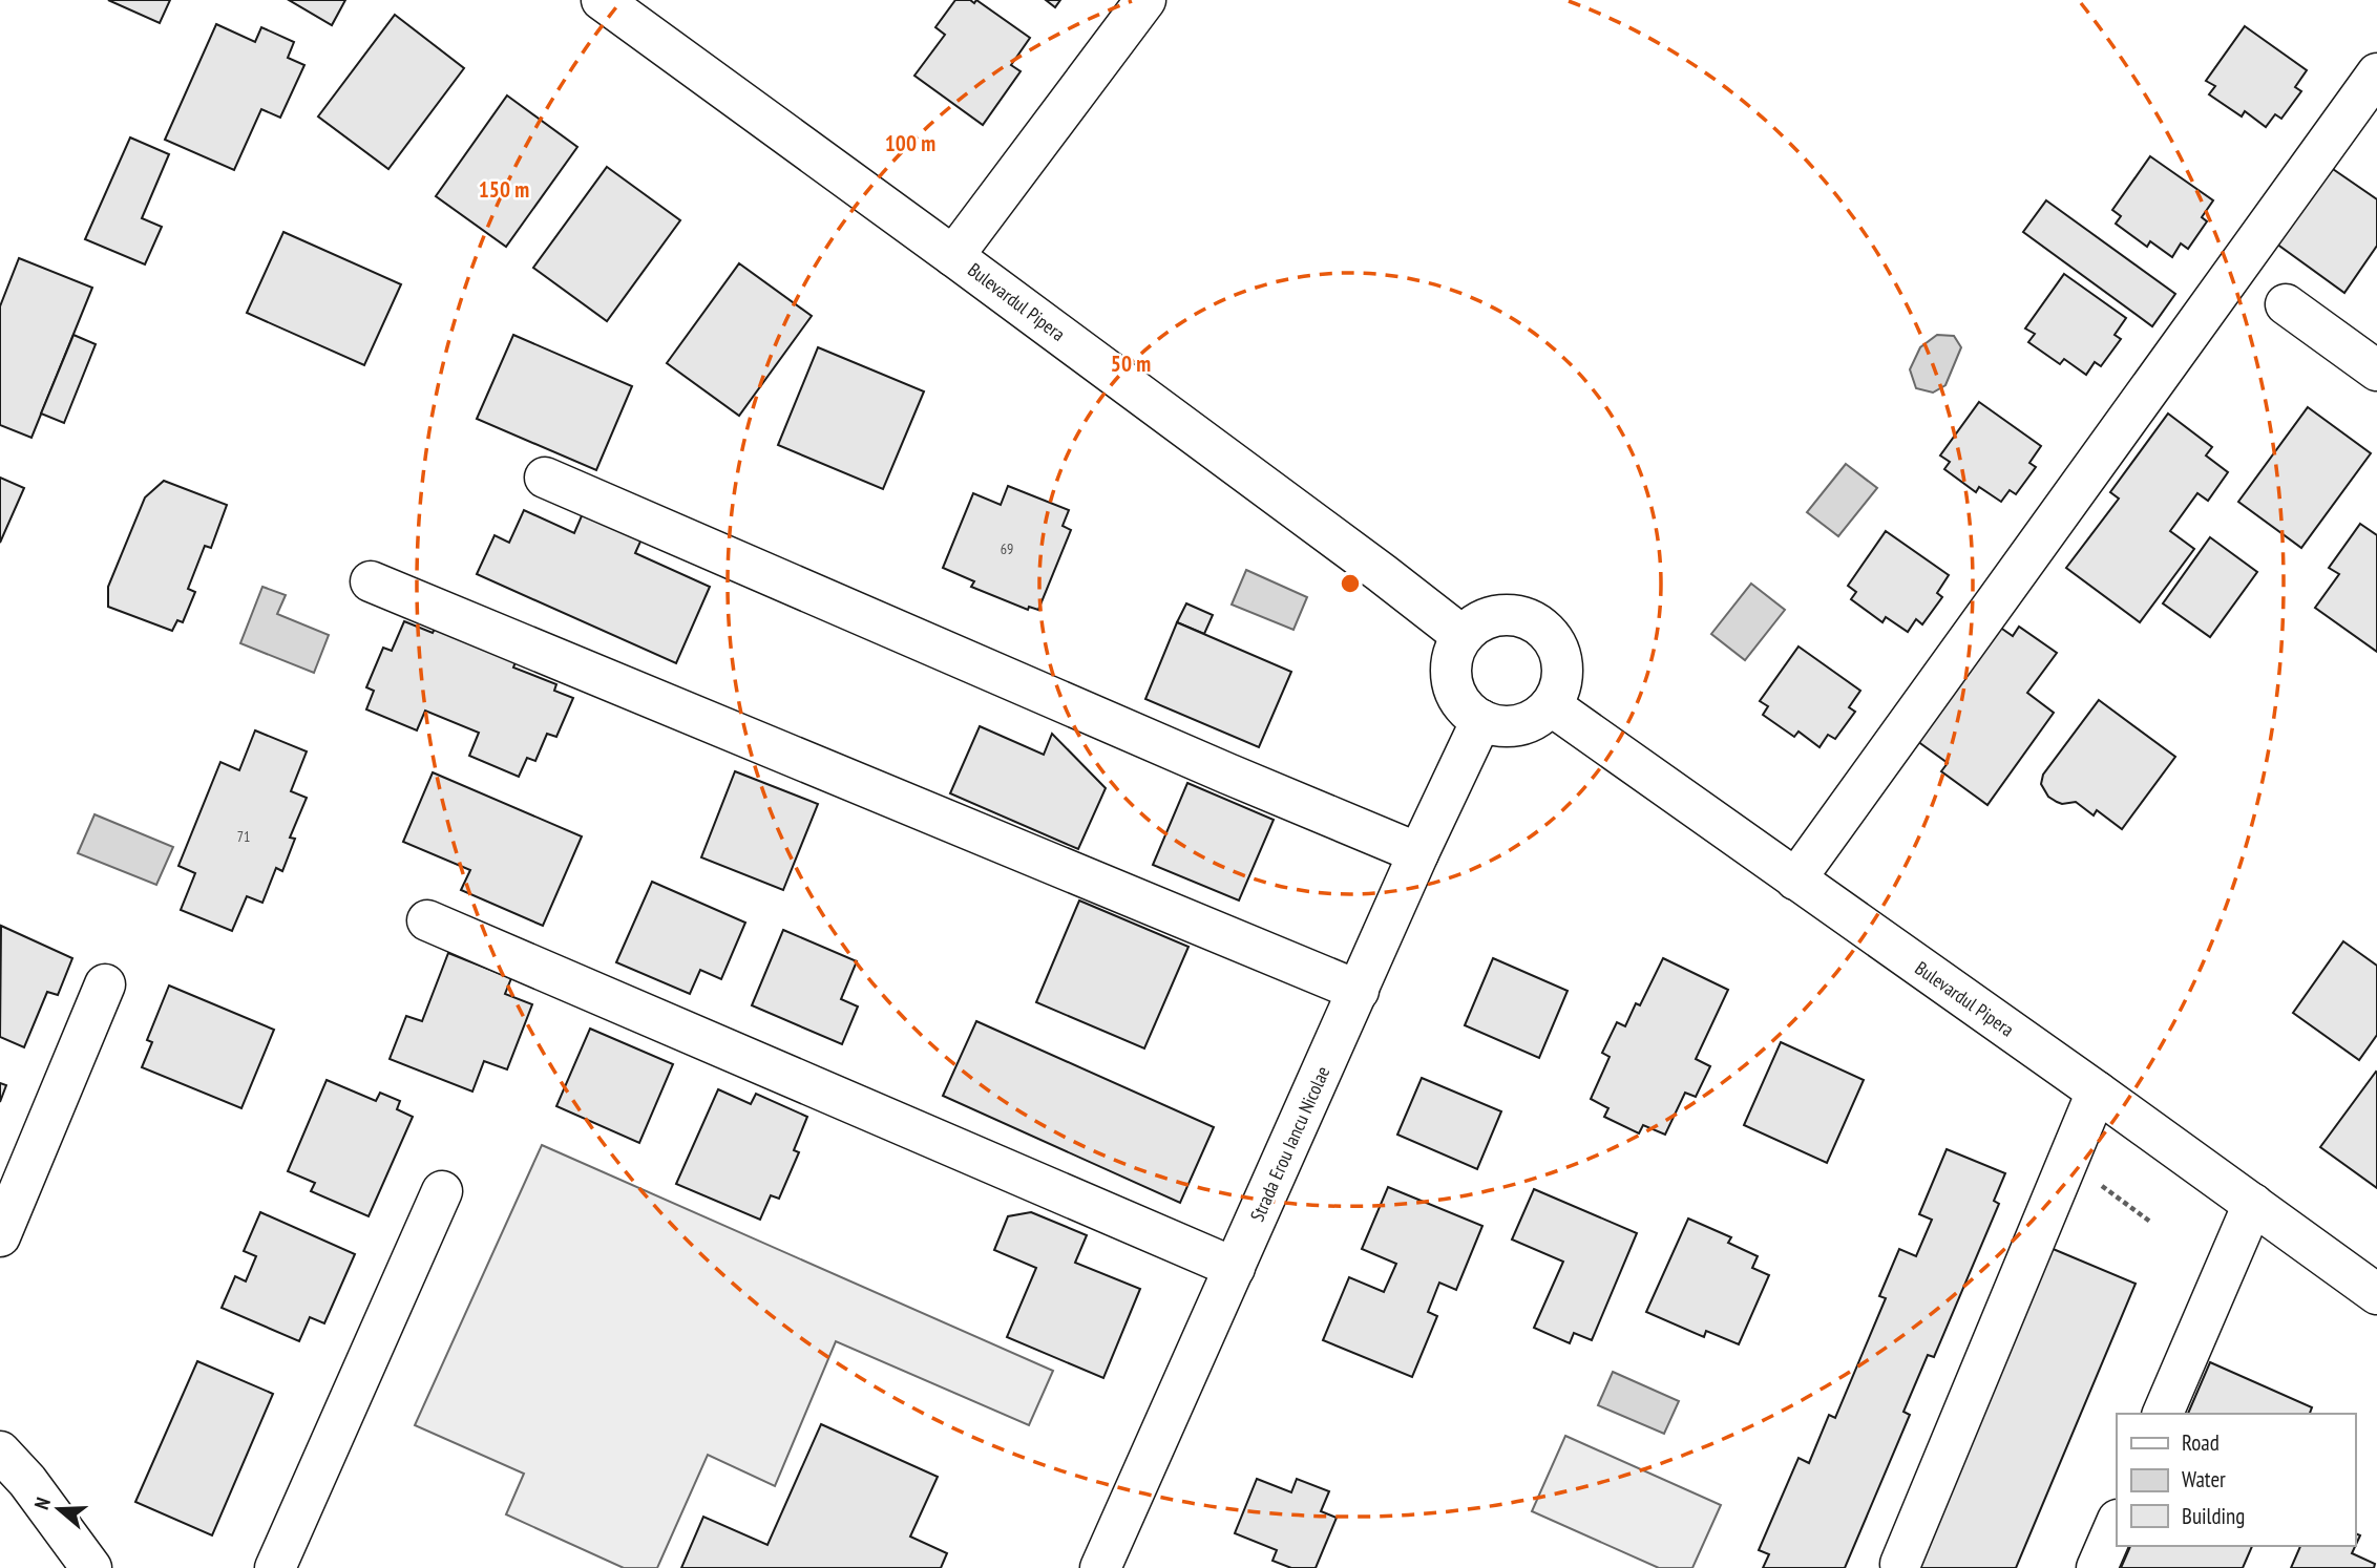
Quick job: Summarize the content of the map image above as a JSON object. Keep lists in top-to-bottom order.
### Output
{
  "streets": {
    "street": ["Bulevardul Pipera", "Strada Erou Iancu Nicolae"]
  },
  "crossings": [
    ["Bulevardul Pipera", "Strada Erou Iancu Nicolae"]
  ],
  "house_numbers": ["69", "71"],
  "legend": ["Road", "Water", "Building"],
  "north": "left",
  "rings": ["100 m", "150 m", "50 m"]
}
